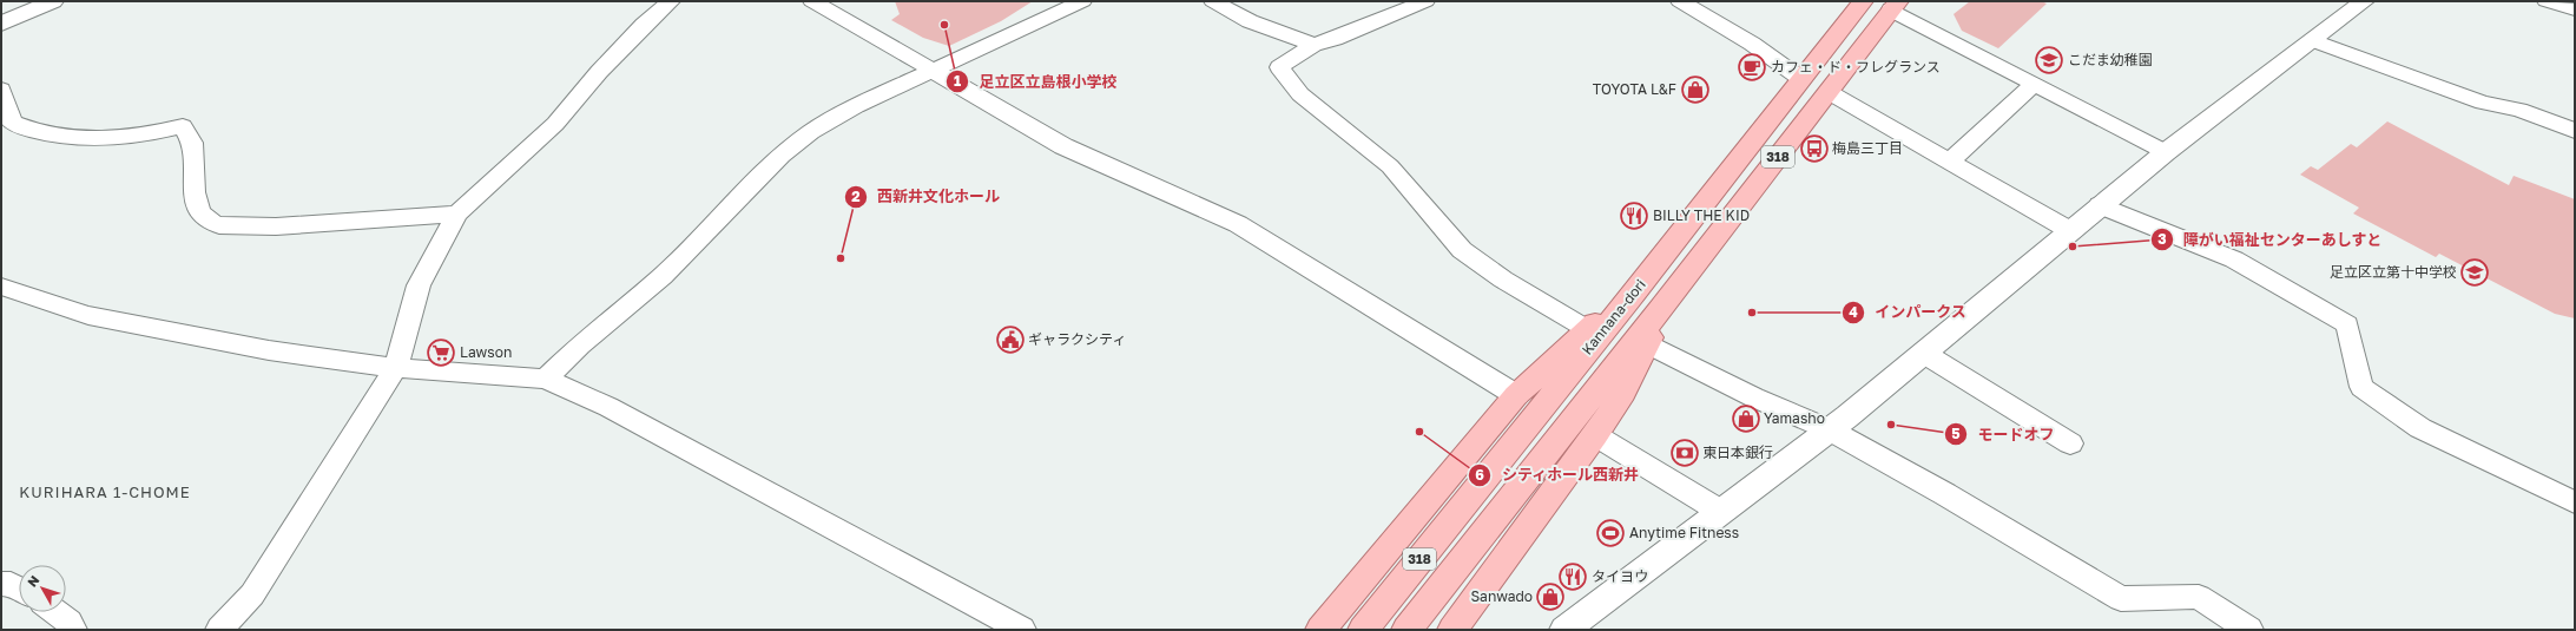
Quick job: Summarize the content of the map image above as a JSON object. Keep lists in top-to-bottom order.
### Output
{
  "streets": {
    "main road": ["318", "Kannana-dori"]
  },
  "districts": ["KURIHARA 1-CHOME"],
  "places": {
    "other": [
      "足立区立島根小学校",
      "障がい福祉センターあしすと",
      "西新井文化ホール",
      "インパークス",
      "モードオフ",
      "シティホール西新井"
    ],
    "school or university": ["こだま幼稚園", "足立区立第十中学校"],
    "cafe": ["カフェ・ド・フレグランス"],
    "shop": ["TOYOTA L&F", "Yamasho", "Sanwado"],
    "bus stop": ["梅島三丁目"],
    "restaurant": ["BILLY THE KID", "タイヨウ"],
    "public building": ["ギャラクシティ"],
    "supermarket": ["Lawson"],
    "bank": ["東日本銀行"],
    "sports": ["Anytime Fitness"]
  },
  "north": "top left"
}
